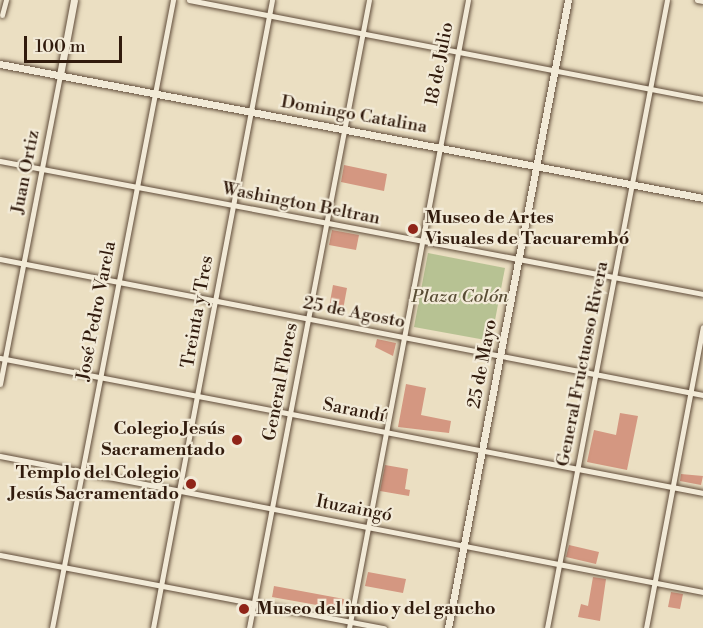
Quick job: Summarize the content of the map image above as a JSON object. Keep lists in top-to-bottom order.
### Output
{
  "streets": {
    "street": [
      "18 de Julio",
      "Domingo Catalina",
      "Juan Ortiz",
      "Washington Beltran",
      "José Pedro Varela",
      "Treinta y Tres",
      "25 de Agosto",
      "25 de Mayo",
      "General Fructuoso Rivera",
      "General Flores",
      "Sarandí",
      "Ituzaingó"
    ]
  },
  "crossings": [
    ["18 de Julio", "Domingo Catalina"],
    ["18 de Julio", "Washington Beltran"],
    ["18 de Julio", "25 de Agosto"],
    ["18 de Julio", "Sarandí"],
    ["18 de Julio", "Ituzaingó"],
    ["Domingo Catalina", "Juan Ortiz"],
    ["Domingo Catalina", "José Pedro Varela"],
    ["Domingo Catalina", "Treinta y Tres"],
    ["Domingo Catalina", "25 de Mayo"],
    ["Domingo Catalina", "General Fructuoso Rivera"],
    ["Domingo Catalina", "General Flores"],
    ["Juan Ortiz", "Washington Beltran"],
    ["Juan Ortiz", "25 de Agosto"],
    ["Juan Ortiz", "Sarandí"],
    ["Washington Beltran", "José Pedro Varela"],
    ["Washington Beltran", "Treinta y Tres"],
    ["Washington Beltran", "25 de Mayo"],
    ["Washington Beltran", "General Fructuoso Rivera"],
    ["Washington Beltran", "General Flores"],
    ["José Pedro Varela", "25 de Agosto"],
    ["José Pedro Varela", "Sarandí"],
    ["José Pedro Varela", "Ituzaingó"],
    ["Treinta y Tres", "25 de Agosto"],
    ["Treinta y Tres", "Sarandí"],
    ["Treinta y Tres", "Ituzaingó"],
    ["25 de Agosto", "25 de Mayo"],
    ["25 de Agosto", "General Fructuoso Rivera"],
    ["25 de Agosto", "General Flores"],
    ["25 de Mayo", "Sarandí"],
    ["25 de Mayo", "Ituzaingó"],
    ["General Fructuoso Rivera", "Sarandí"],
    ["General Fructuoso Rivera", "Ituzaingó"],
    ["General Flores", "Sarandí"],
    ["General Flores", "Ituzaingó"]
  ],
  "parks": ["Plaza Colón"],
  "places": [
    "Museo de Artes Visuales de Tacuarembó",
    "Colegio Jesús Sacramentado",
    "Templo del Colegio Jesús Sacramentado",
    "Museo del indio y del gaucho"
  ],
  "scale_bar": "100 m"
}
